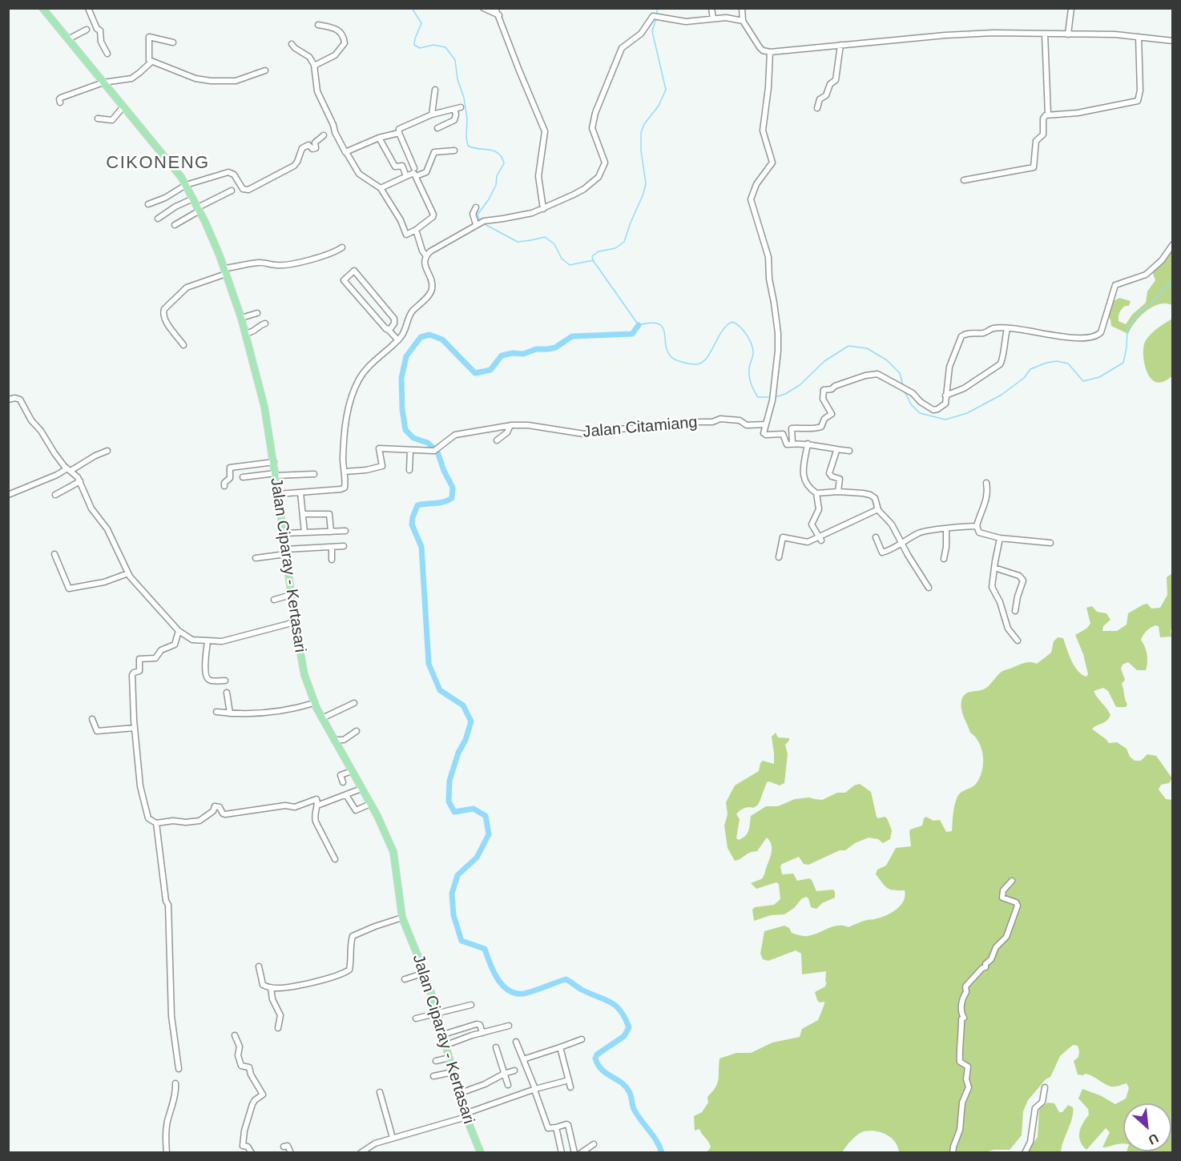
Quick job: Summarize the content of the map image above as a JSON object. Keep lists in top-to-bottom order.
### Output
{
  "streets": {
    "main road": ["Jalan Ciparay - Kertasari"],
    "street": ["Jalan Citamiang"]
  },
  "districts": ["CIKONENG"],
  "north": "bottom right"
}
